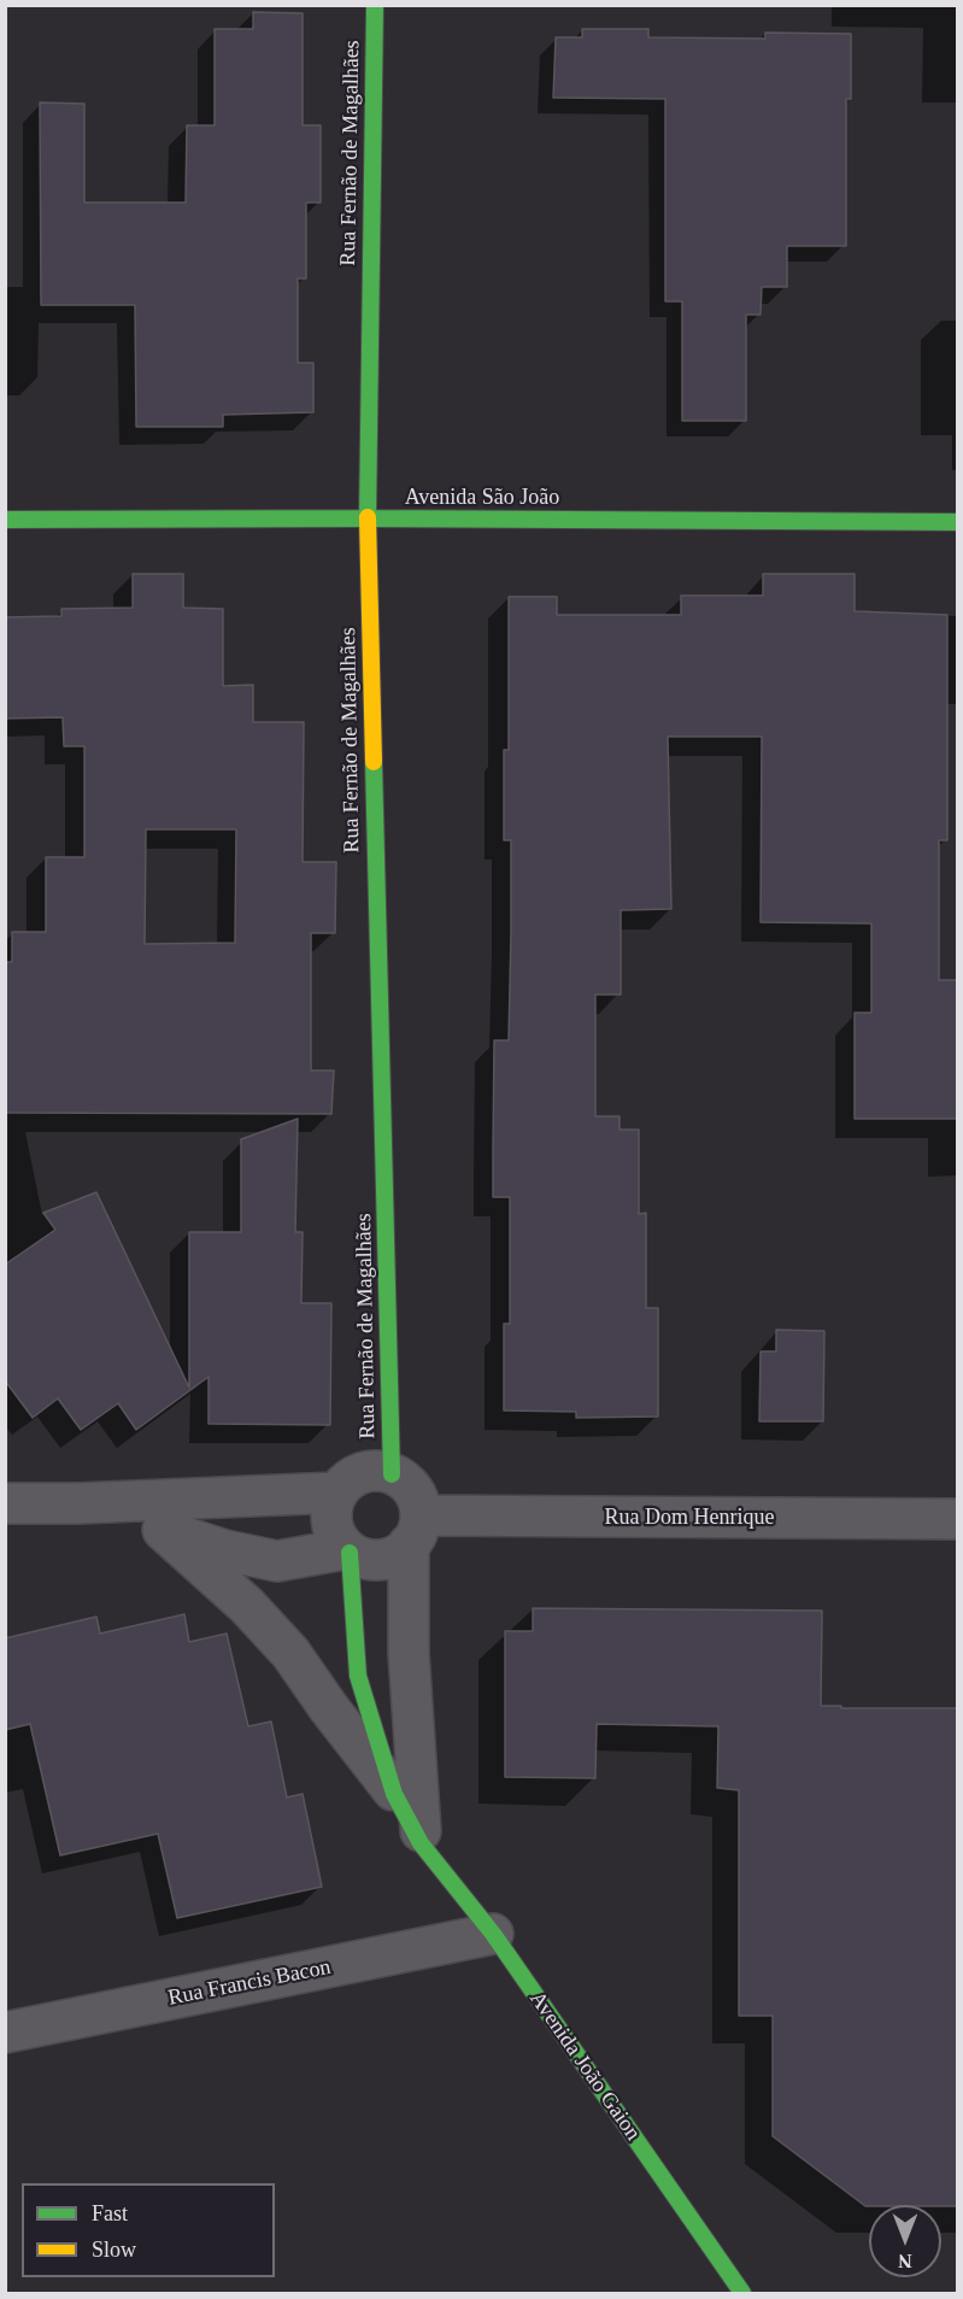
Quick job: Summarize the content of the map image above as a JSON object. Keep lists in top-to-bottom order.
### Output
{
  "streets": {
    "street": [
      "Rua Fernão de Magalhães",
      "Avenida São João",
      "Rua Dom Henrique",
      "Rua Francis Bacon",
      "Avenida João Gaion"
    ]
  },
  "crossings": [
    ["Rua Fernão de Magalhães", "Avenida São João"],
    ["Rua Fernão de Magalhães", "Rua Dom Henrique"],
    ["Rua Fernão de Magalhães", "Avenida João Gaion"],
    ["Rua Dom Henrique", "Avenida João Gaion"],
    ["Rua Francis Bacon", "Avenida João Gaion"]
  ],
  "legend": ["Fast", "Slow"],
  "north": "bottom"
}
